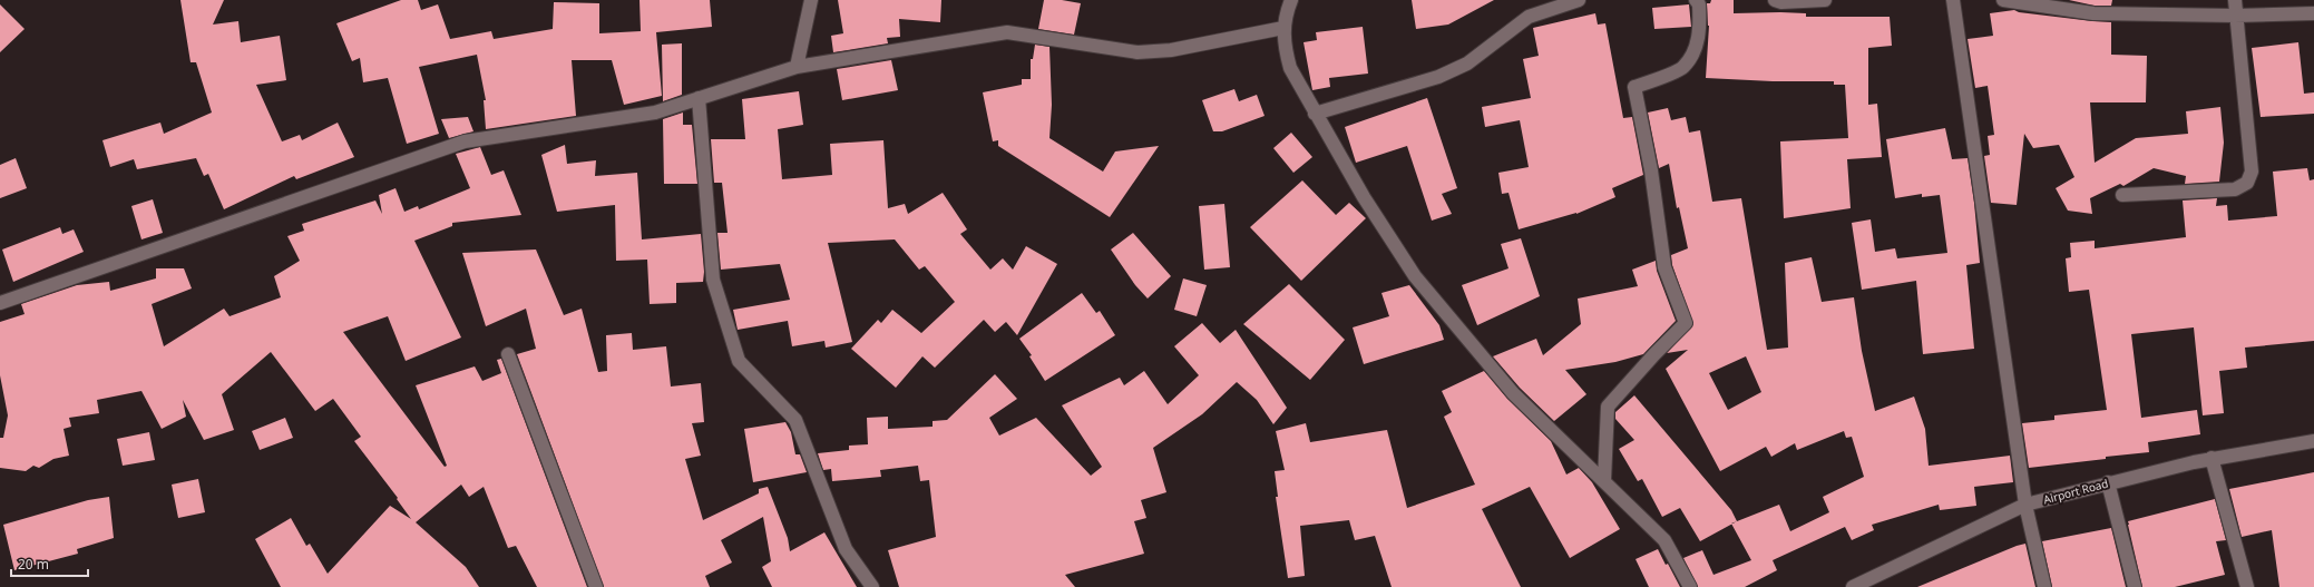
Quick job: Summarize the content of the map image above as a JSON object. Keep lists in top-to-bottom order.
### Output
{
  "streets": {
    "street": ["Airport Road"]
  },
  "scale_bar": "20 m"
}
